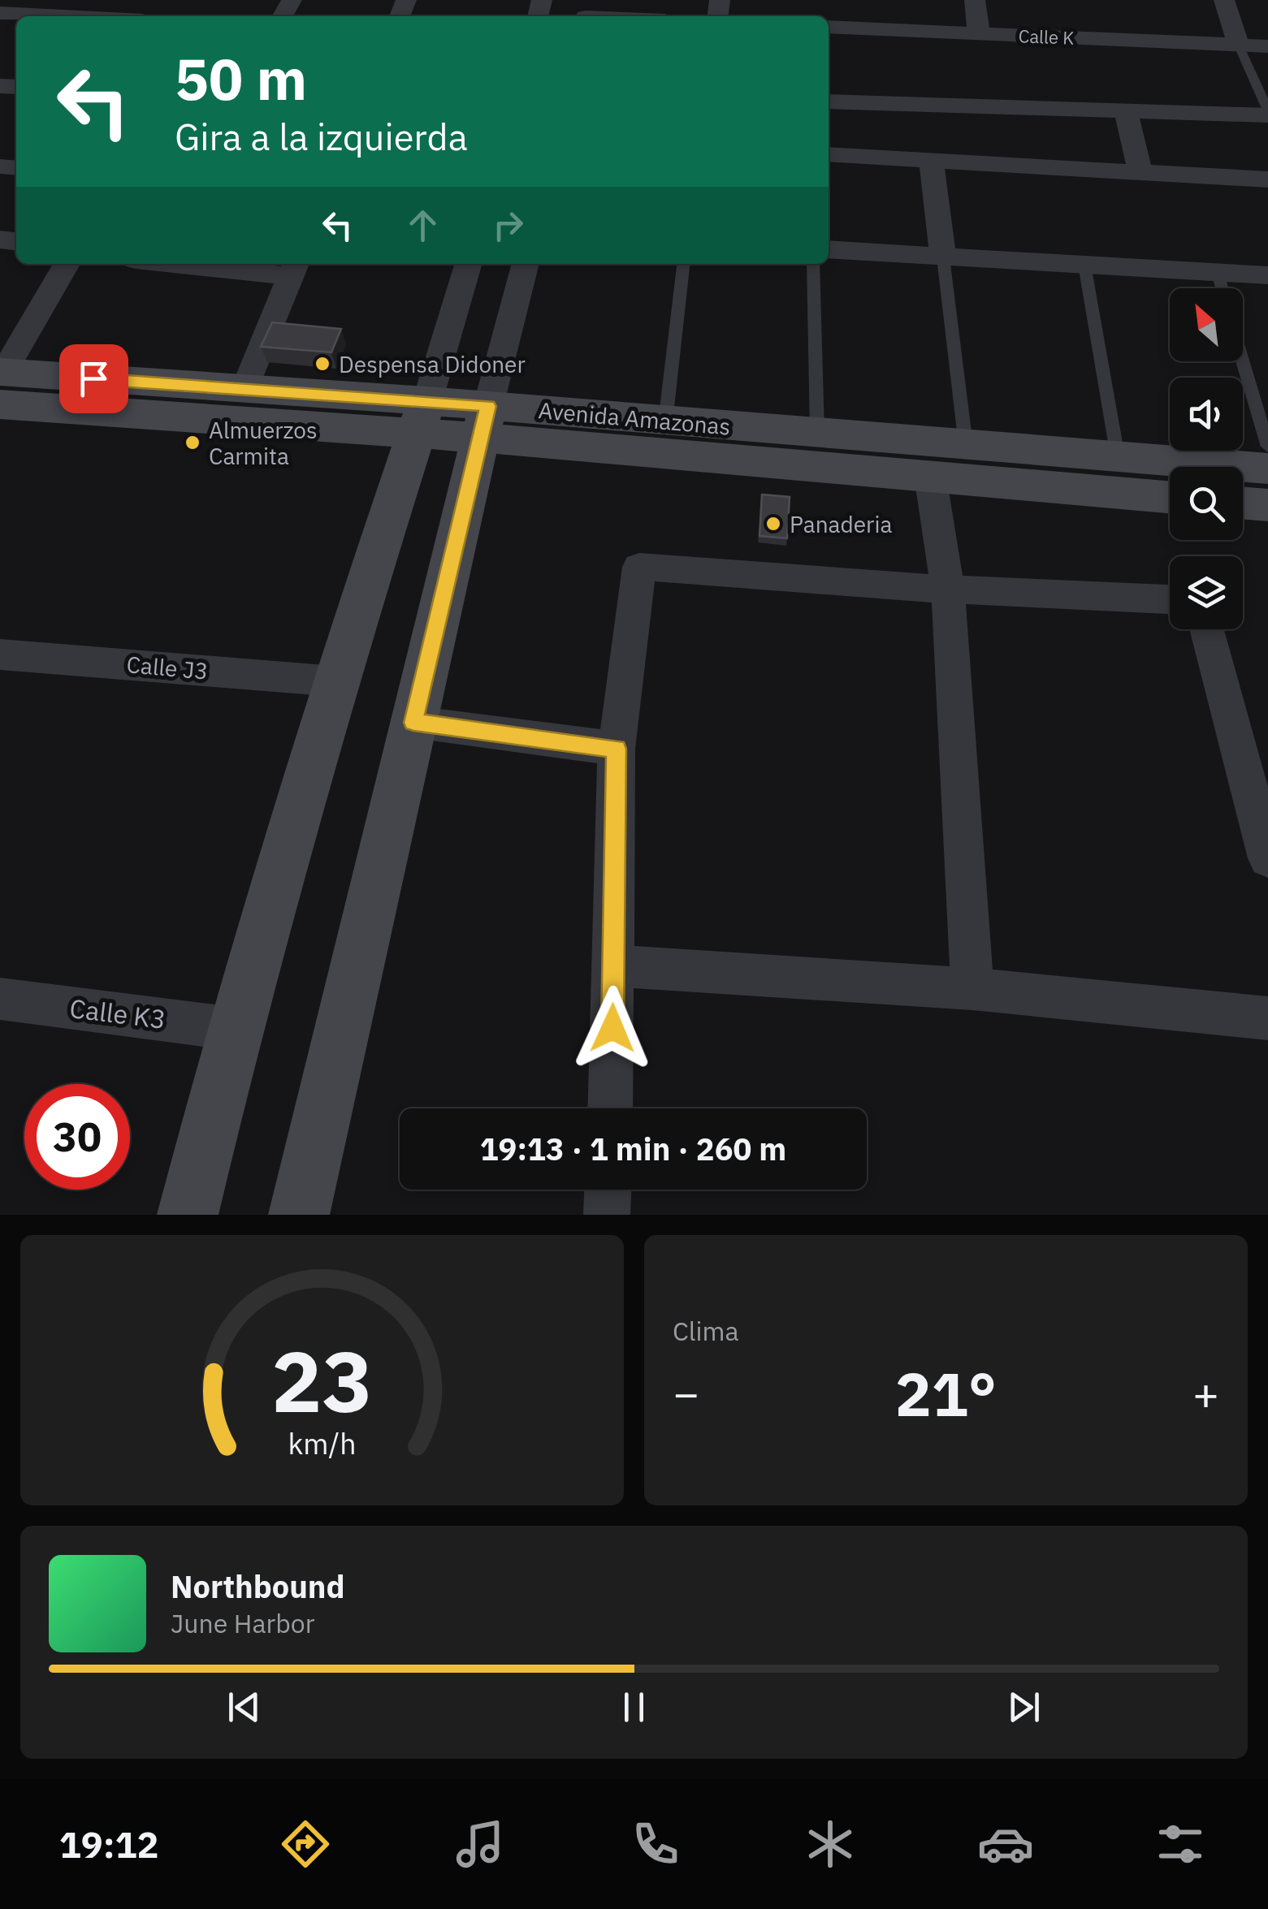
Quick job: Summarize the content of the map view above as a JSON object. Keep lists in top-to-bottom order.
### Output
{
  "streets": {
    "street": [
      "Calle K",
      "Avenida Amazonas",
      "Calle J3",
      "Calle K3"
    ]
  },
  "places": ["Despensa Didoner", "Almuerzos Carmita", "Panaderia"],
  "north": "top left",
  "page": {
    "turn": ["50 m", "Gira a la izquierda"],
    "limit": "30",
    "trip": "19:13 · 1 min · 260 m",
    "tile": "Clima",
    "heat": ["−", "21°", "+"],
    "song": ["Northbound", "June Harbor"],
    "tabs": "19:12",
    "gauge": ["23", "km/h"]
  }
}
